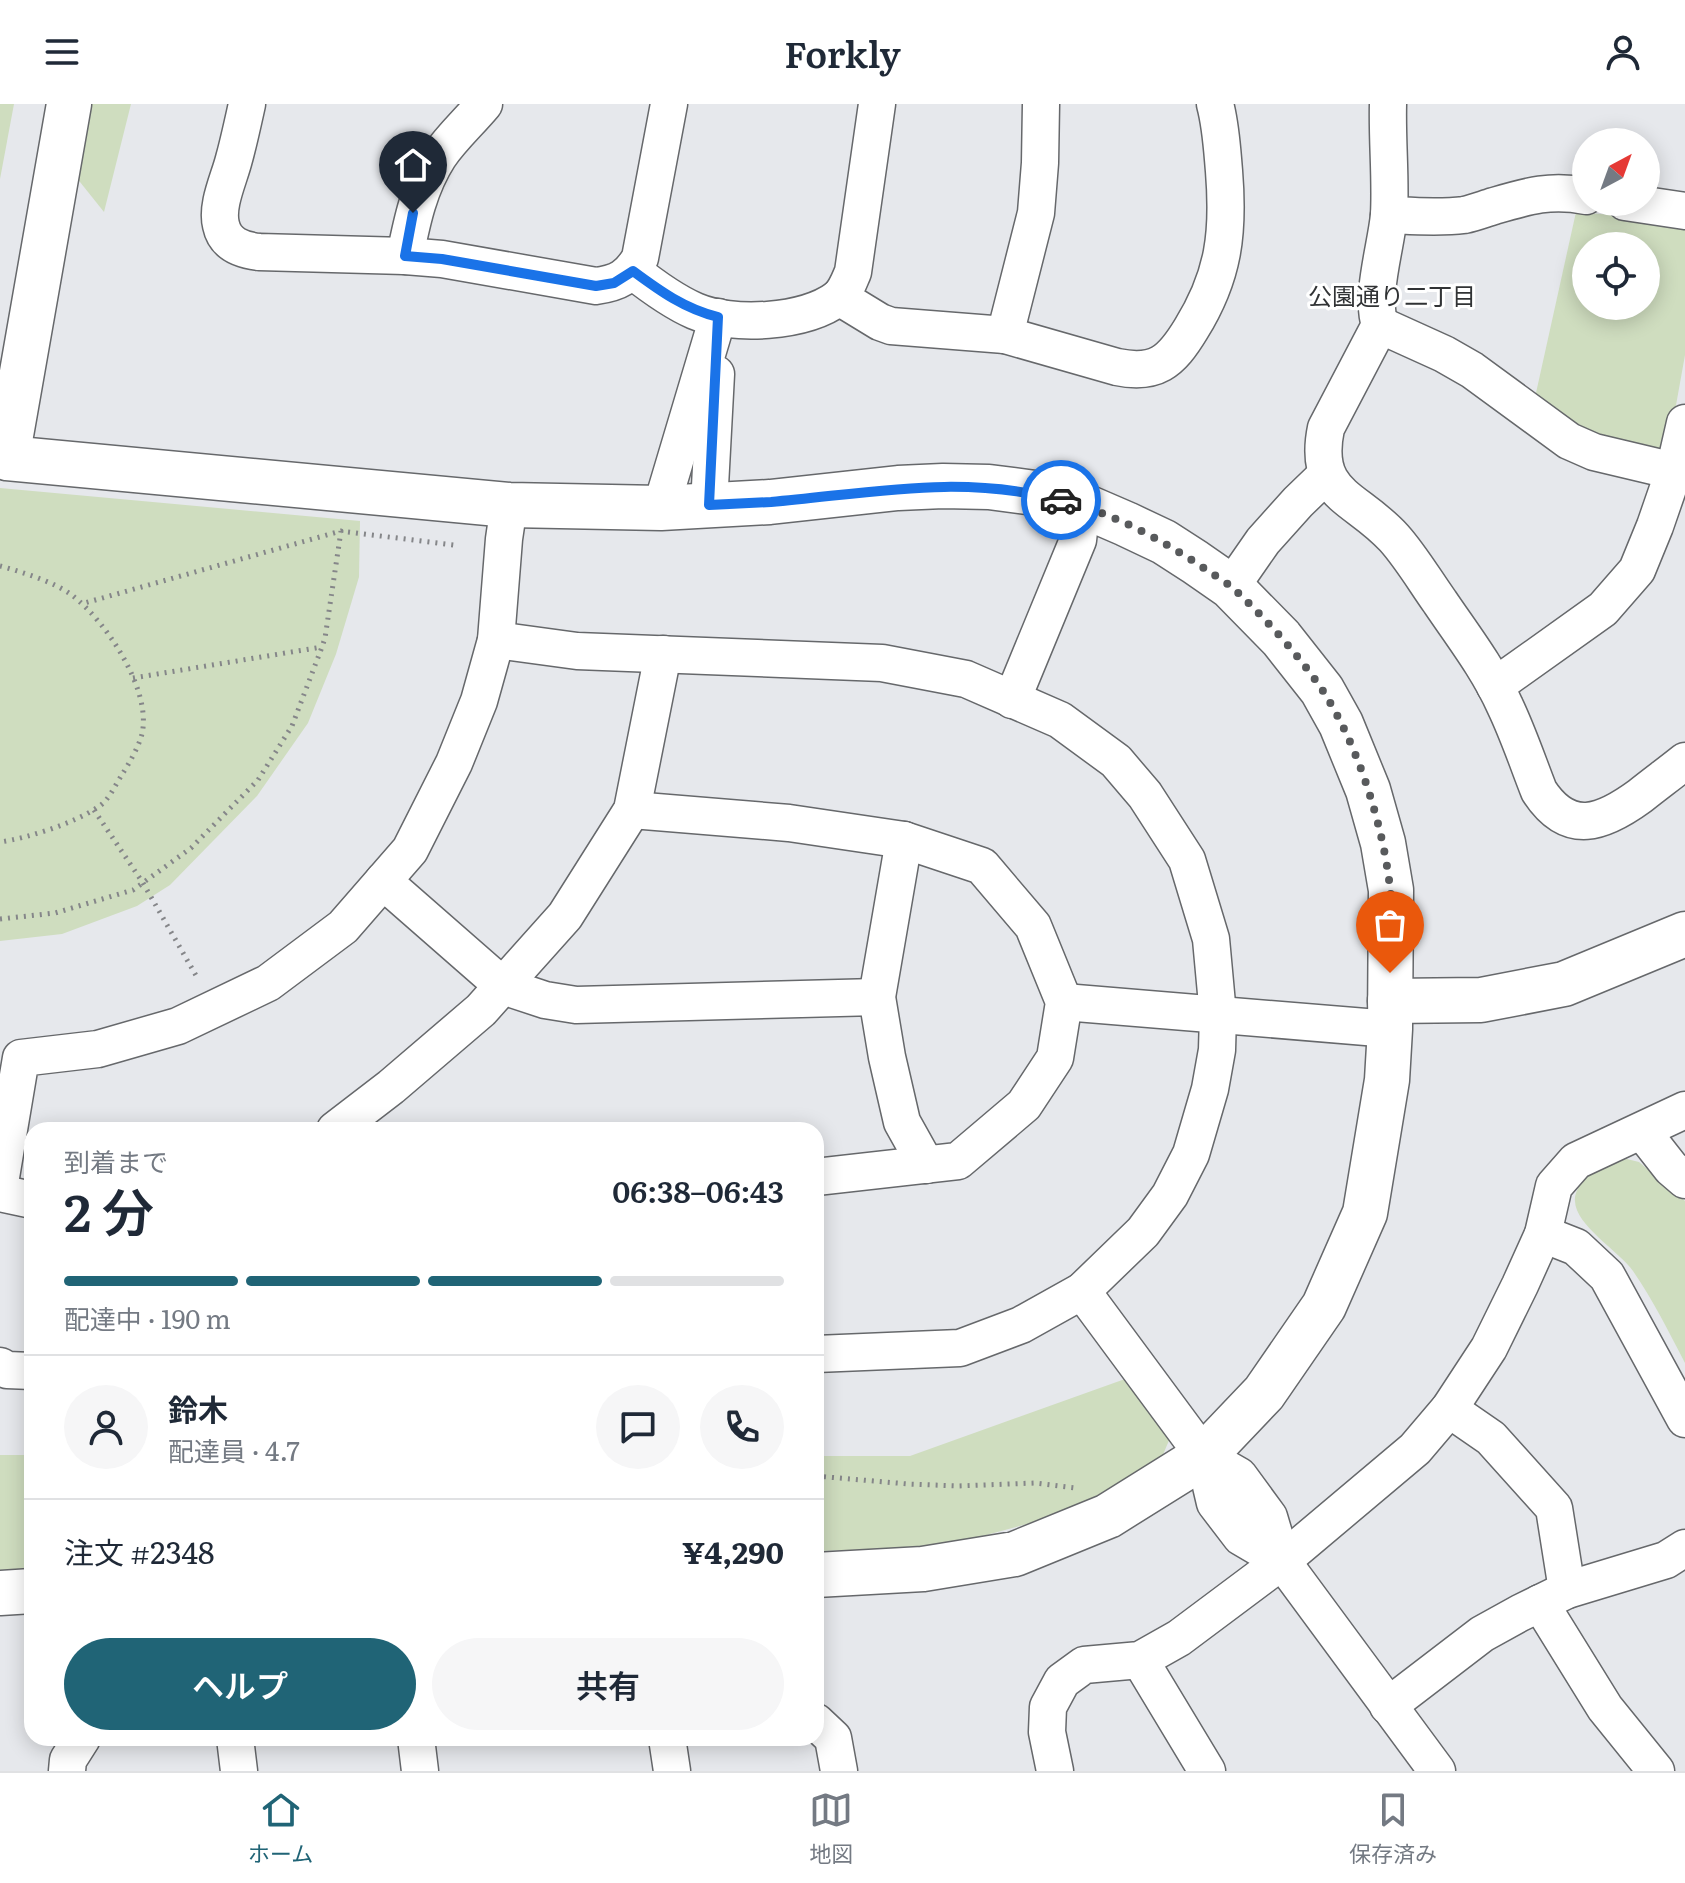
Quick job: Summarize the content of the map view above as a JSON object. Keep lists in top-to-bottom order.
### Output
{
  "districts": ["公園通り二丁目"],
  "north": "top right",
  "page": {
    "header": "Forkly",
    "heading": ["2 分", "到着まで", "06:38–06:43"],
    "panel": [
      "鈴木",
      "配達員 · 4.7",
      "注文 #2348",
      "¥4,290"
    ],
    "bar": "配達中 · 190 m",
    "buttons": ["ヘルプ", "共有"],
    "tabs": ["ホーム", "地図", "保存済み"]
  }
}
